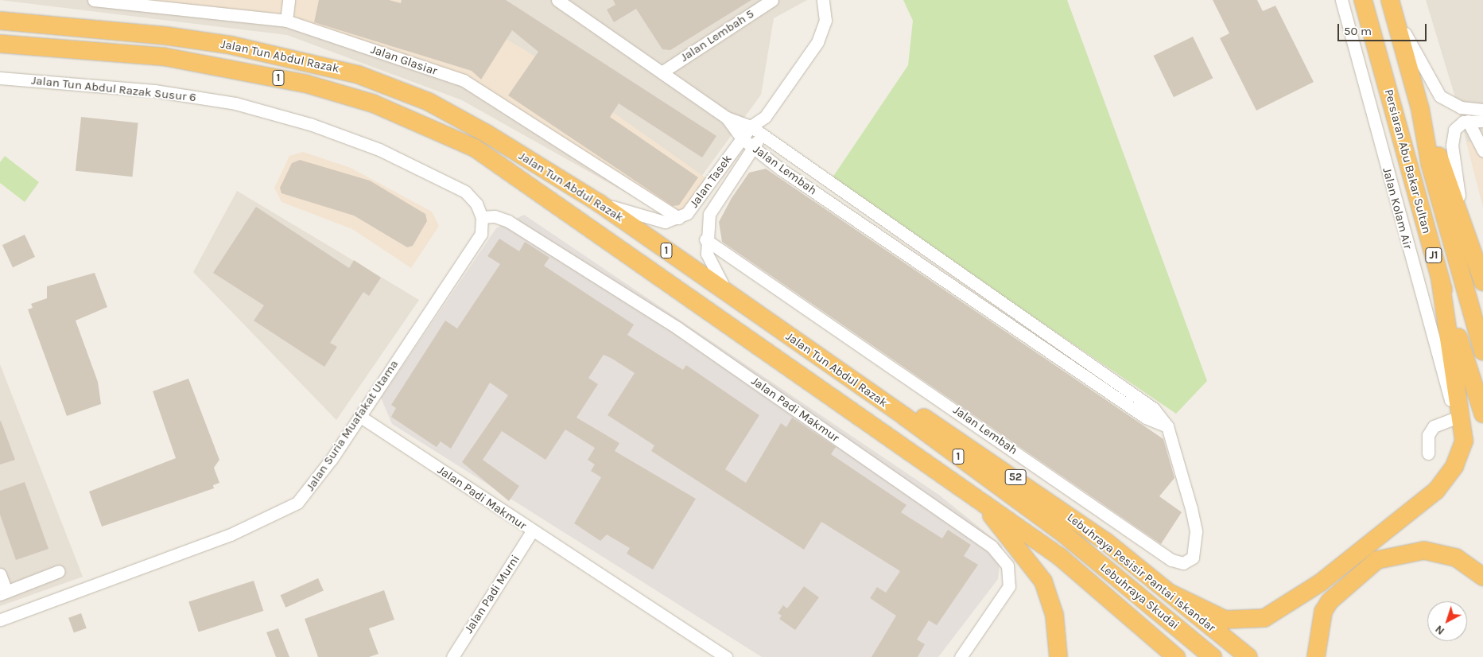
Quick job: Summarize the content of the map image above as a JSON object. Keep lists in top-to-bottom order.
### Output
{
  "streets": {
    "highway": [
      "Jalan Tun Abdul Razak",
      "1",
      "Persiaran Abu Bakar Sultan",
      "J1",
      "52",
      "Lebuhraya Pesisir Pantai Iskandar",
      "Lebuhraya Skudai"
    ],
    "street": [
      "Jalan Lembah 5",
      "Jalan Glasiar",
      "Jalan Tun Abdul Razak Susur 6",
      "Jalan Lembah",
      "Jalan Tasek",
      "Jalan Kolam Air",
      "Jalan Padi Makmur",
      "Jalan Suria Muafakat Utama",
      "Jalan Padi Murni"
    ]
  },
  "crossings": [
    ["Jalan Lembah 5", "Jalan Lembah"],
    ["Jalan Tun Abdul Razak", "1"],
    ["Jalan Tun Abdul Razak", "Jalan Tasek"],
    ["Jalan Tun Abdul Razak", "Lebuhraya Pesisir Pantai Iskandar"],
    ["Jalan Tun Abdul Razak", "Lebuhraya Skudai"],
    ["Jalan Glasiar", "Jalan Tasek"],
    ["Jalan Tun Abdul Razak Susur 6", "Jalan Padi Makmur"],
    ["Jalan Tun Abdul Razak Susur 6", "Jalan Suria Muafakat Utama"],
    ["Jalan Lembah", "Jalan Tasek"],
    ["Jalan Padi Makmur", "Jalan Suria Muafakat Utama"],
    ["Jalan Padi Makmur", "Jalan Padi Murni"]
  ],
  "scale_bar": "50 m",
  "north": "bottom left"
}
